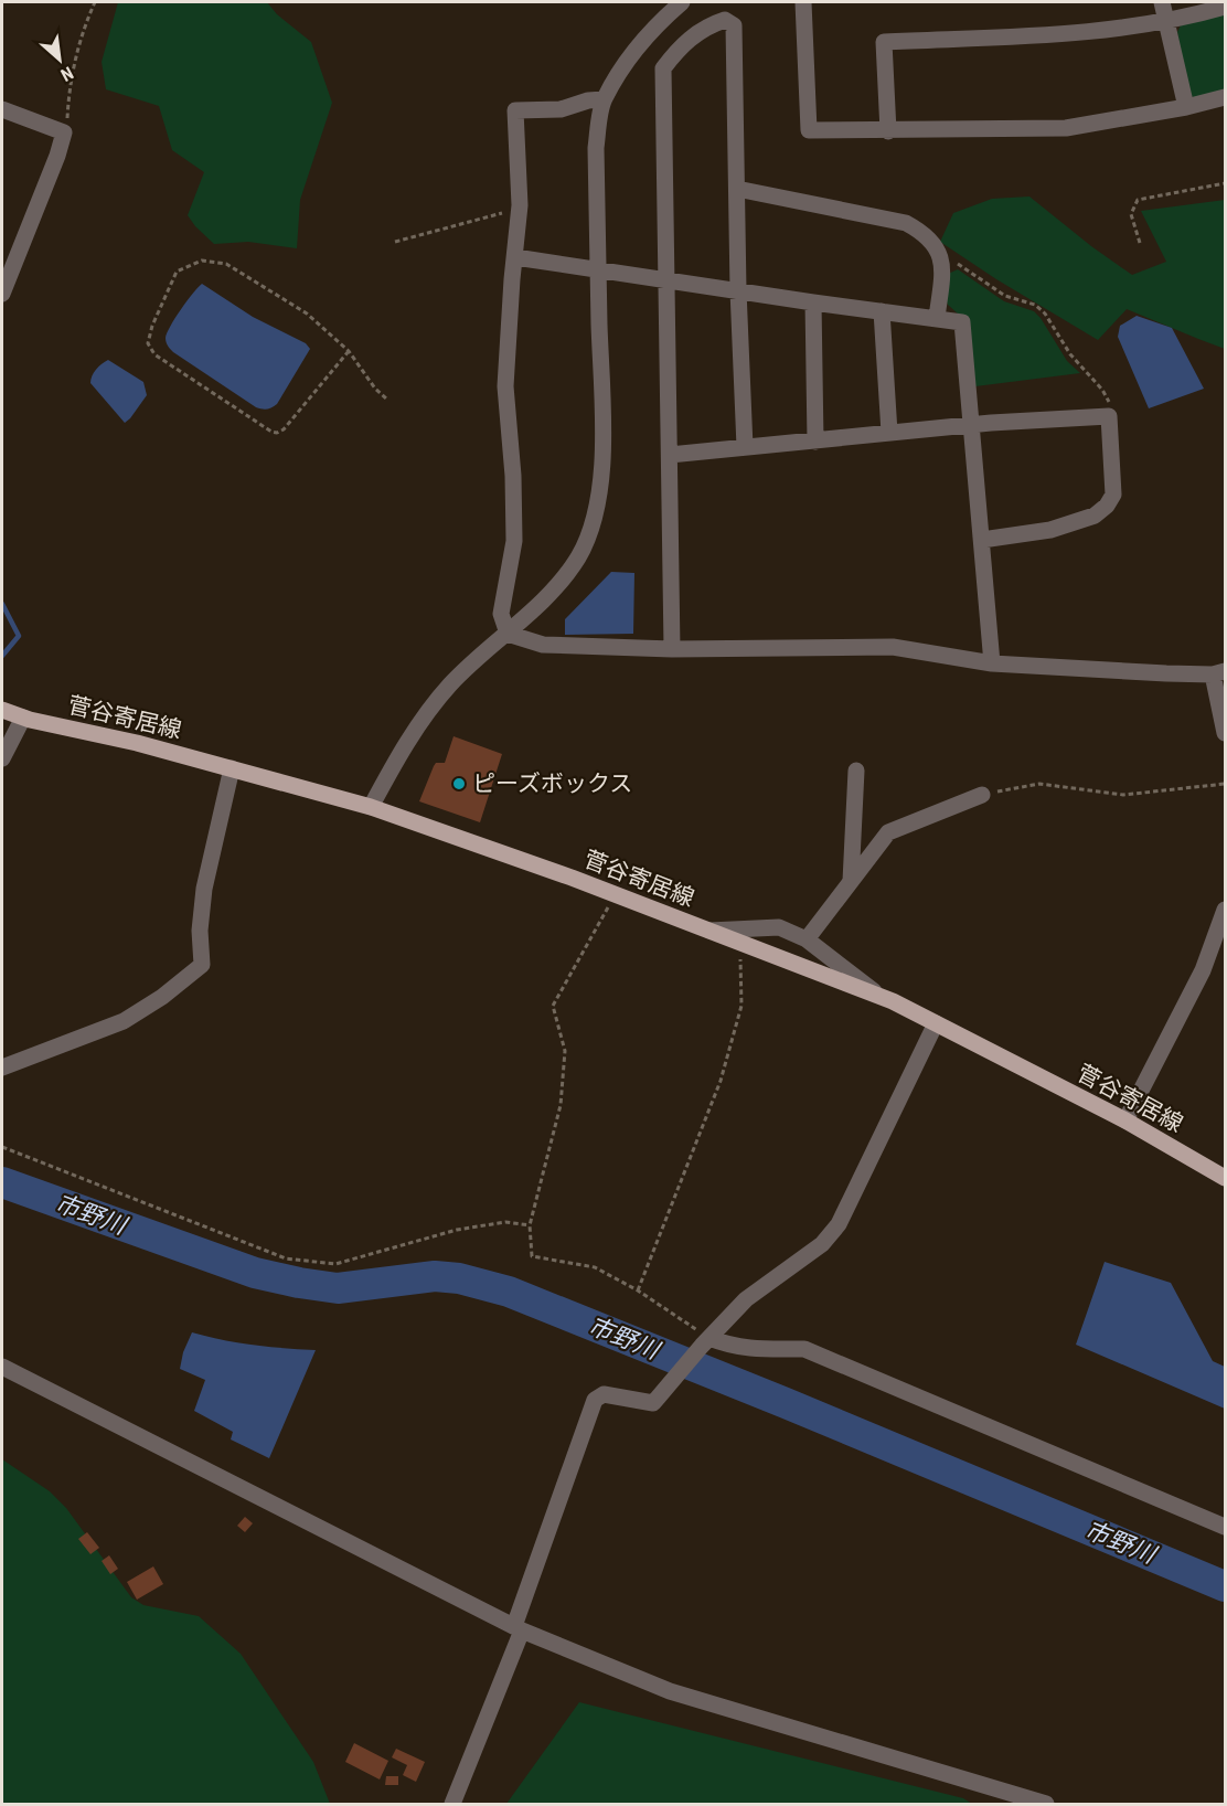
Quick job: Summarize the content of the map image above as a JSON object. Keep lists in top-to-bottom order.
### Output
{
  "streets": {
    "main road": ["菅谷寄居線"]
  },
  "water": ["市野川"],
  "places": ["ピーズボックス"],
  "north": "bottom right"
}
